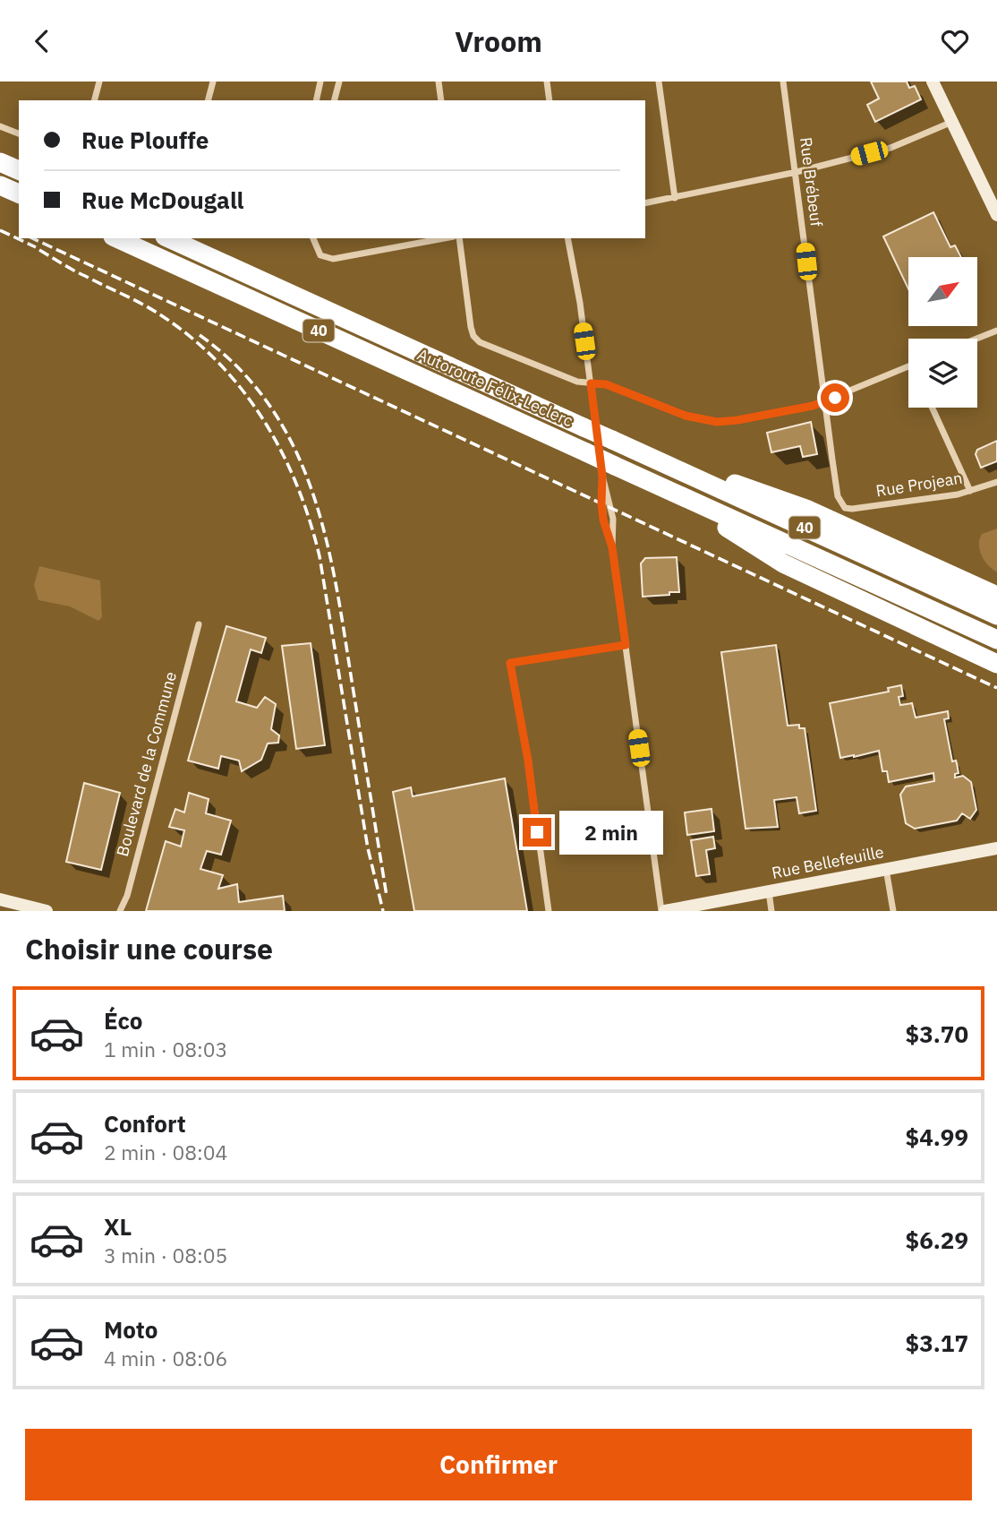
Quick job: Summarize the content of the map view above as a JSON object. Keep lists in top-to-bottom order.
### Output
{
  "streets": {
    "highway": ["40", "Autoroute Félix-Leclerc"],
    "main road": ["Rue Bellefeuille"],
    "street": ["Rue Brébeuf", "Rue Projean", "Boulevard de la Commune"]
  },
  "crossings": [
    ["Rue Brébeuf", "Rue Projean"]
  ],
  "north": "top right",
  "page": {
    "header": "Vroom",
    "banner": ["Rue Plouffe", "Rue McDougall"],
    "bubble": "2 min",
    "heading": "Choisir une course",
    "list": [
      {
        "name": "Éco",
        "note": "1 min · 08:03",
        "value": "$3.70"
      },
      {
        "name": "Confort",
        "note": "2 min · 08:04",
        "value": "$4.99"
      },
      {
        "name": "XL",
        "note": "3 min · 08:05",
        "value": "$6.29"
      },
      {
        "name": "Moto",
        "note": "4 min · 08:06",
        "value": "$3.17"
      }
    ],
    "buttons": "Confirmer"
  }
}
